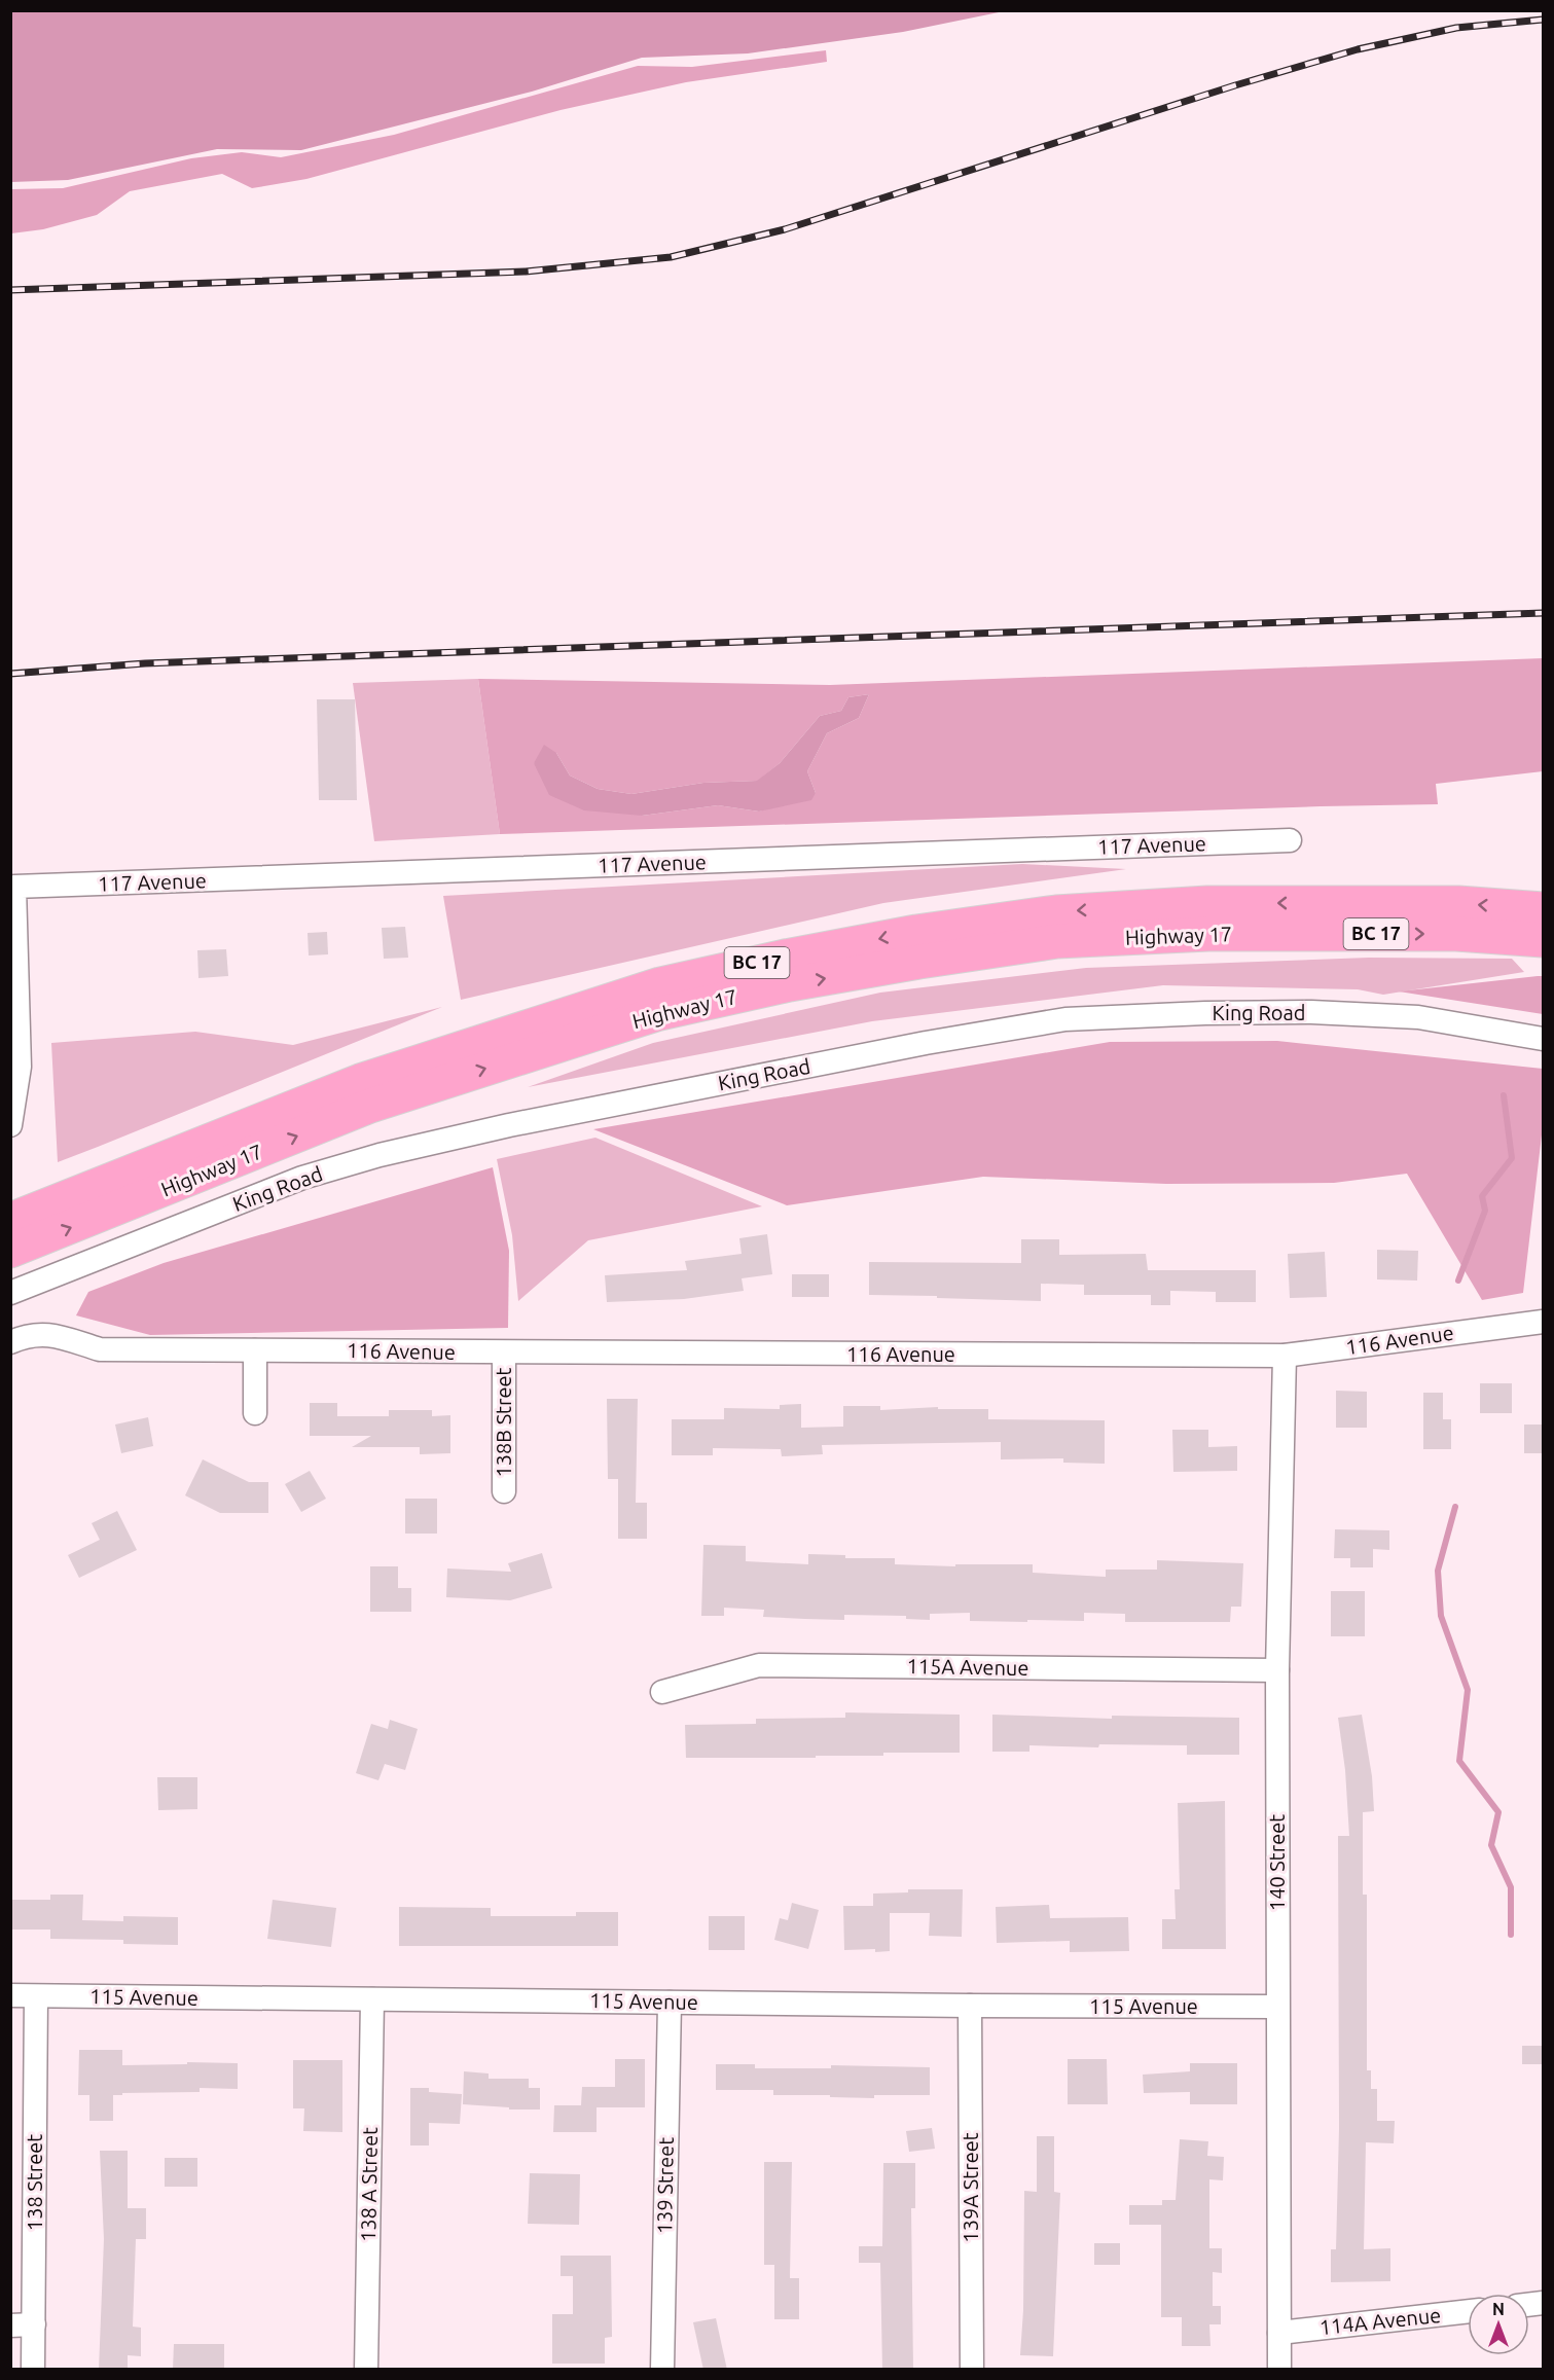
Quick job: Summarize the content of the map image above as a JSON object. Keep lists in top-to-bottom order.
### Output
{
  "streets": {
    "highway": ["BC 17", "Highway 17"],
    "street": [
      "117 Avenue",
      "King Road",
      "116 Avenue",
      "138B Street",
      "115A Avenue",
      "140 Street",
      "115 Avenue",
      "138 Street",
      "138 A Street",
      "139 Street",
      "139A Street",
      "114A Avenue"
    ]
  },
  "crossings": [
    ["116 Avenue", "138B Street"],
    ["116 Avenue", "140 Street"],
    ["115A Avenue", "140 Street"],
    ["140 Street", "115 Avenue"],
    ["140 Street", "114A Avenue"],
    ["115 Avenue", "138 Street"],
    ["115 Avenue", "138 A Street"],
    ["115 Avenue", "139 Street"],
    ["115 Avenue", "139A Street"]
  ],
  "north": "top"
}
